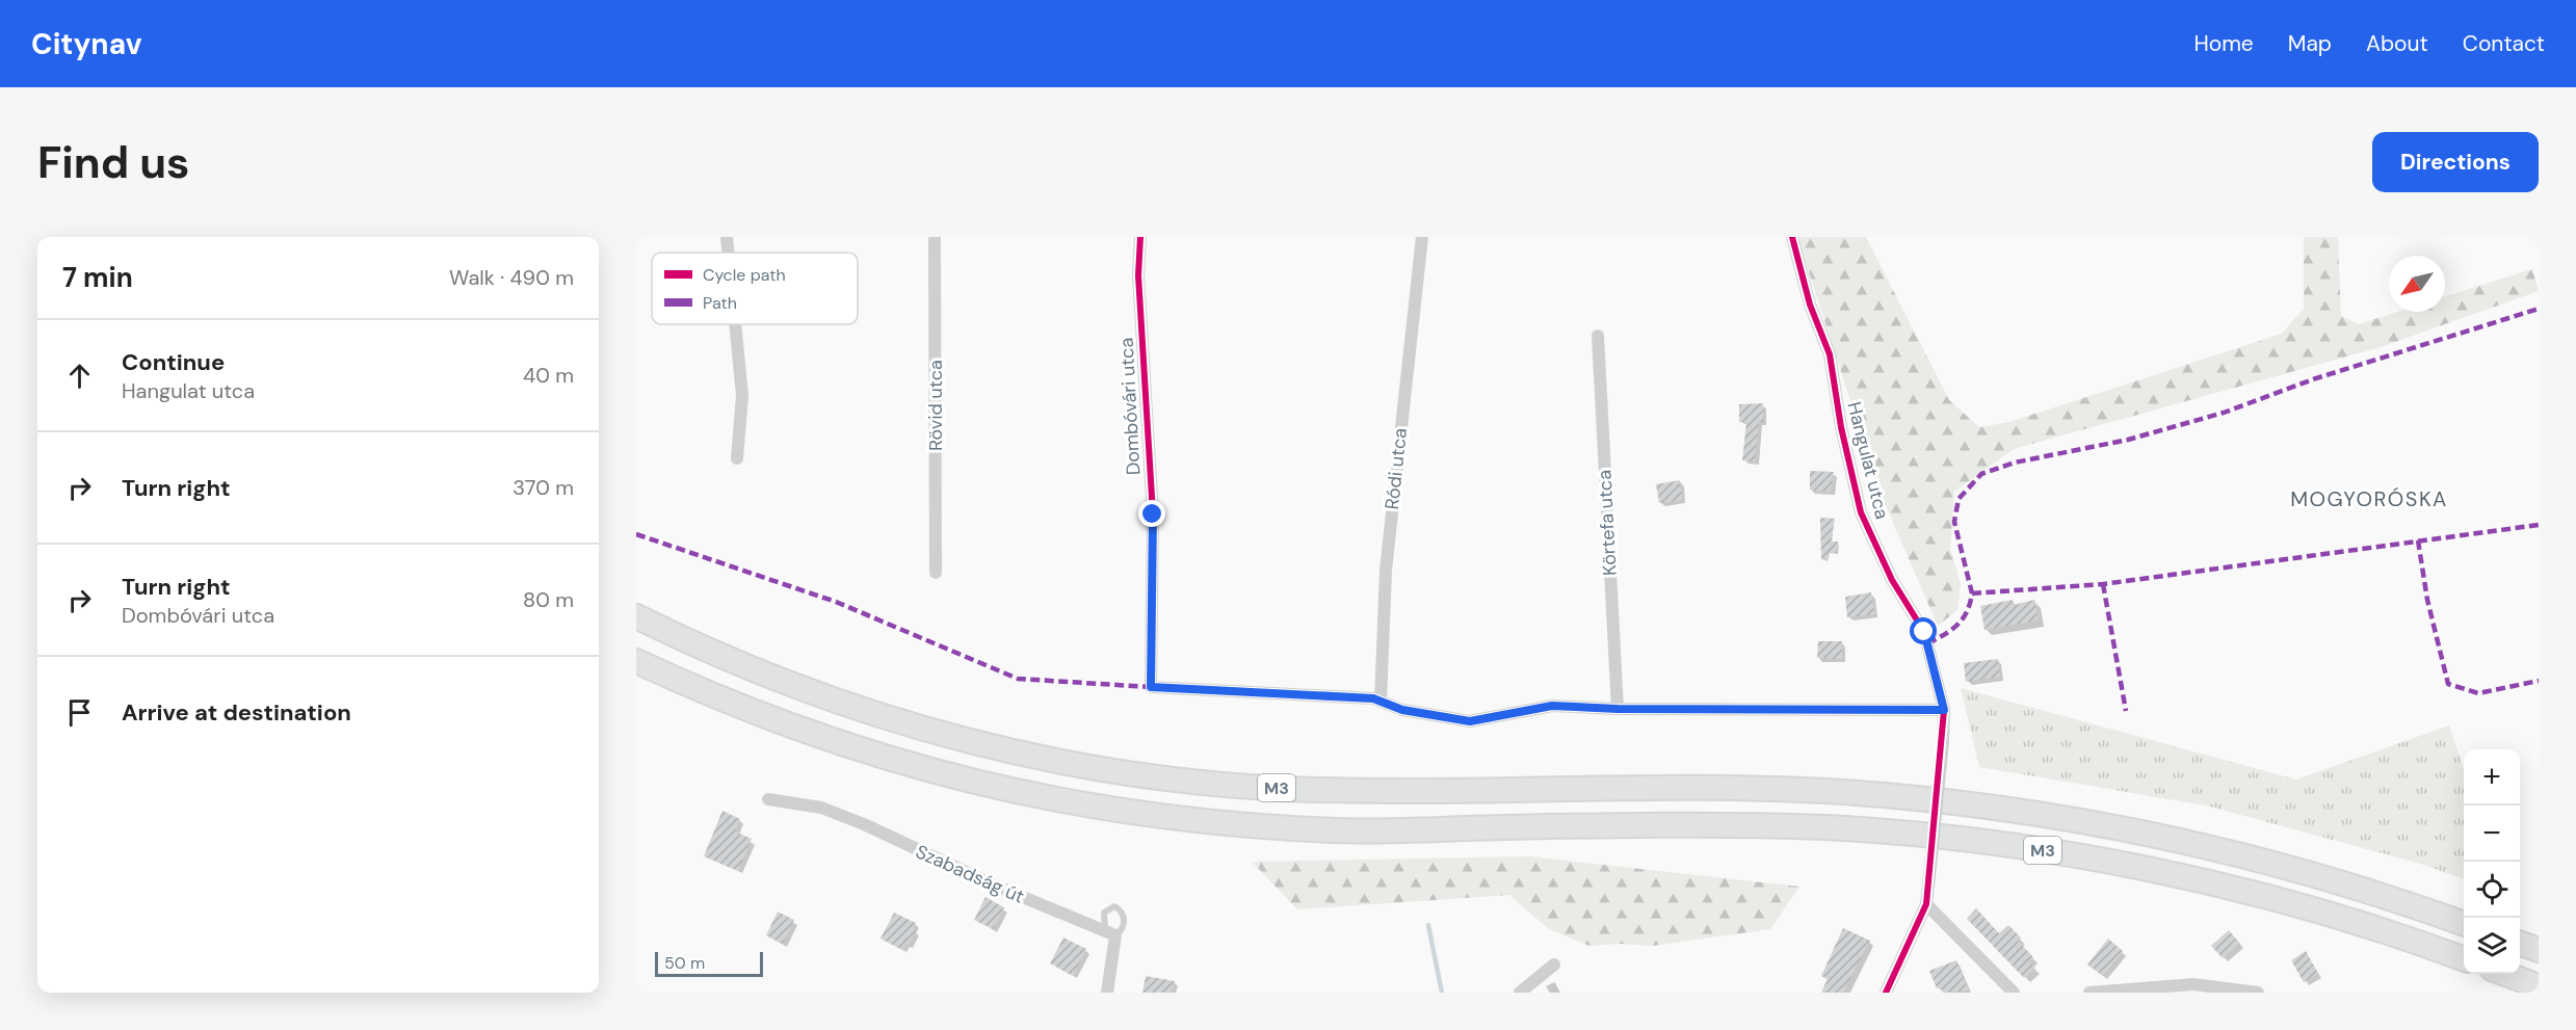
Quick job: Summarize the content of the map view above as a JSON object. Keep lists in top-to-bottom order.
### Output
{
  "streets": {
    "highway": ["M3"],
    "street": [
      "Rövid utca",
      "Dombóvári utca",
      "Hangulat utca",
      "Ródi utca",
      "Körtefa utca",
      "Szabadság út"
    ]
  },
  "crossings": [
    ["Dombóvári utca", "Ródi utca"]
  ],
  "districts": ["MOGYORÓSKA"],
  "legend": ["Cycle path", "Path"],
  "scale_bar": "50 m",
  "north": "bottom left",
  "page": {
    "header": "Citynav",
    "nav": [
      "Home",
      "Map",
      "About",
      "Contact"
    ],
    "buttons": "Directions",
    "title": "Find us",
    "heading": ["7 min", "Walk · 490 m"],
    "list": [
      ["Continue", "Hangulat utca", "40 m"],
      ["Turn right", "370 m"],
      ["Turn right", "Dombóvári utca", "80 m"],
      "Arrive at destination"
    ],
    "map_buttons": ["+", "−"],
    "scale": "50 m"
  }
}
